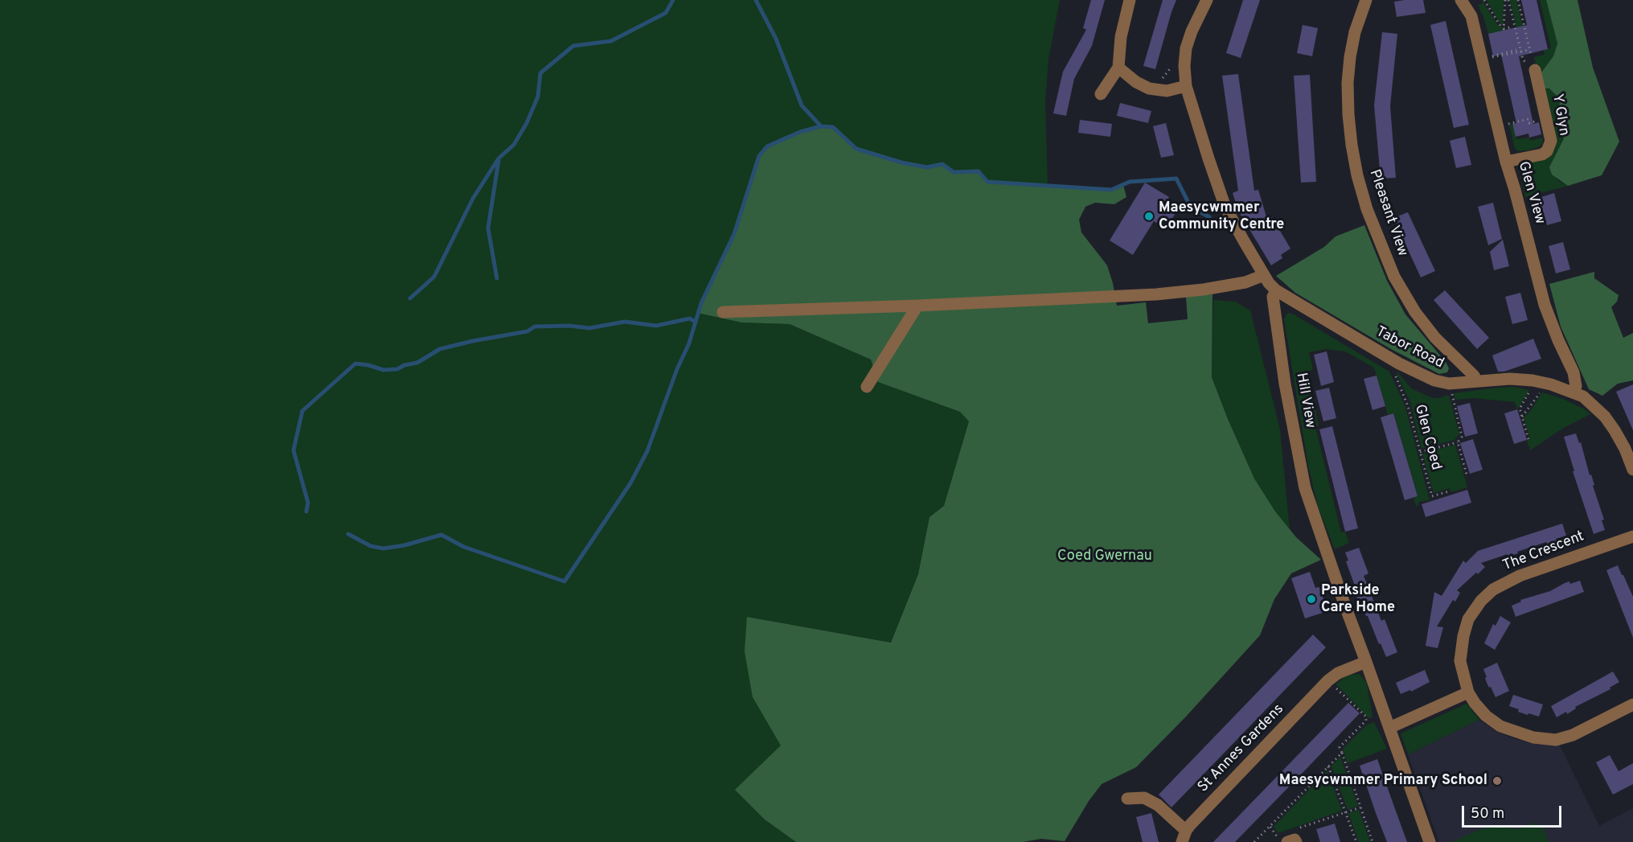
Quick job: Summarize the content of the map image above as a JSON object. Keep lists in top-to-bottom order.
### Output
{
  "streets": {
    "street": [
      "Y Glyn",
      "Glen View",
      "Pleasant View",
      "Tabor Road",
      "Hill View",
      "The Crescent",
      "St Annes Gardens"
    ],
    "path": ["Glen Coed"]
  },
  "crossings": [
    ["Y Glyn", "Glen View"],
    ["Glen View", "Tabor Road"],
    ["Pleasant View", "Tabor Road"],
    ["Tabor Road", "Hill View"],
    ["Tabor Road", "Glen Coed"],
    ["Hill View", "St Annes Gardens"]
  ],
  "parks": ["Coed Gwernau"],
  "places": ["Maesycwmmer Community Centre", "Parkside Care Home", "Maesycwmmer Primary School"],
  "scale_bar": "50 m"
}
